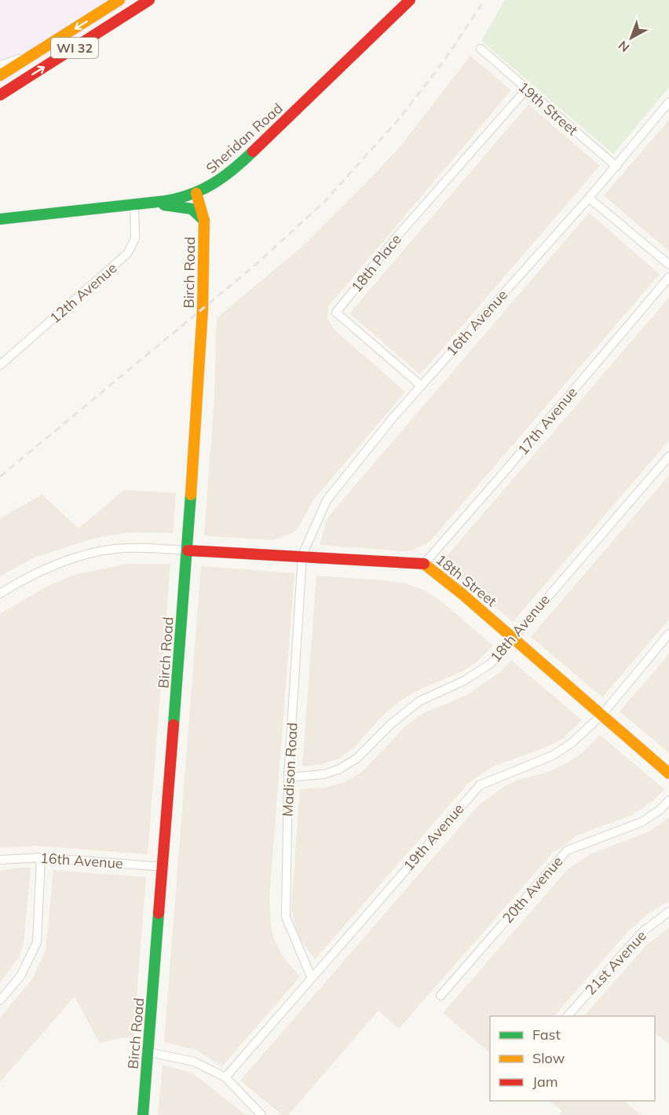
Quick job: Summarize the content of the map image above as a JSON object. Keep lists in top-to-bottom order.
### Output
{
  "streets": {
    "street": [
      "WI 32",
      "19th Street",
      "Sheridan Road",
      "18th Place",
      "Birch Road",
      "12th Avenue",
      "16th Avenue",
      "17th Avenue",
      "18th Street",
      "18th Avenue",
      "Madison Road",
      "19th Avenue",
      "20th Avenue",
      "21st Avenue"
    ]
  },
  "crossings": [
    ["19th Street", "18th Place"],
    ["19th Street", "16th Avenue"],
    ["Sheridan Road", "Birch Road"],
    ["Sheridan Road", "12th Avenue"],
    ["18th Place", "16th Avenue"],
    ["Birch Road", "16th Avenue"],
    ["Birch Road", "18th Street"],
    ["16th Avenue", "18th Street"],
    ["16th Avenue", "Madison Road"],
    ["17th Avenue", "18th Street"],
    ["18th Street", "18th Avenue"],
    ["18th Street", "Madison Road"],
    ["18th Street", "19th Avenue"],
    ["18th Avenue", "Madison Road"],
    ["Madison Road", "19th Avenue"]
  ],
  "legend": ["Fast", "Slow", "Jam"],
  "north": "bottom left"
}
